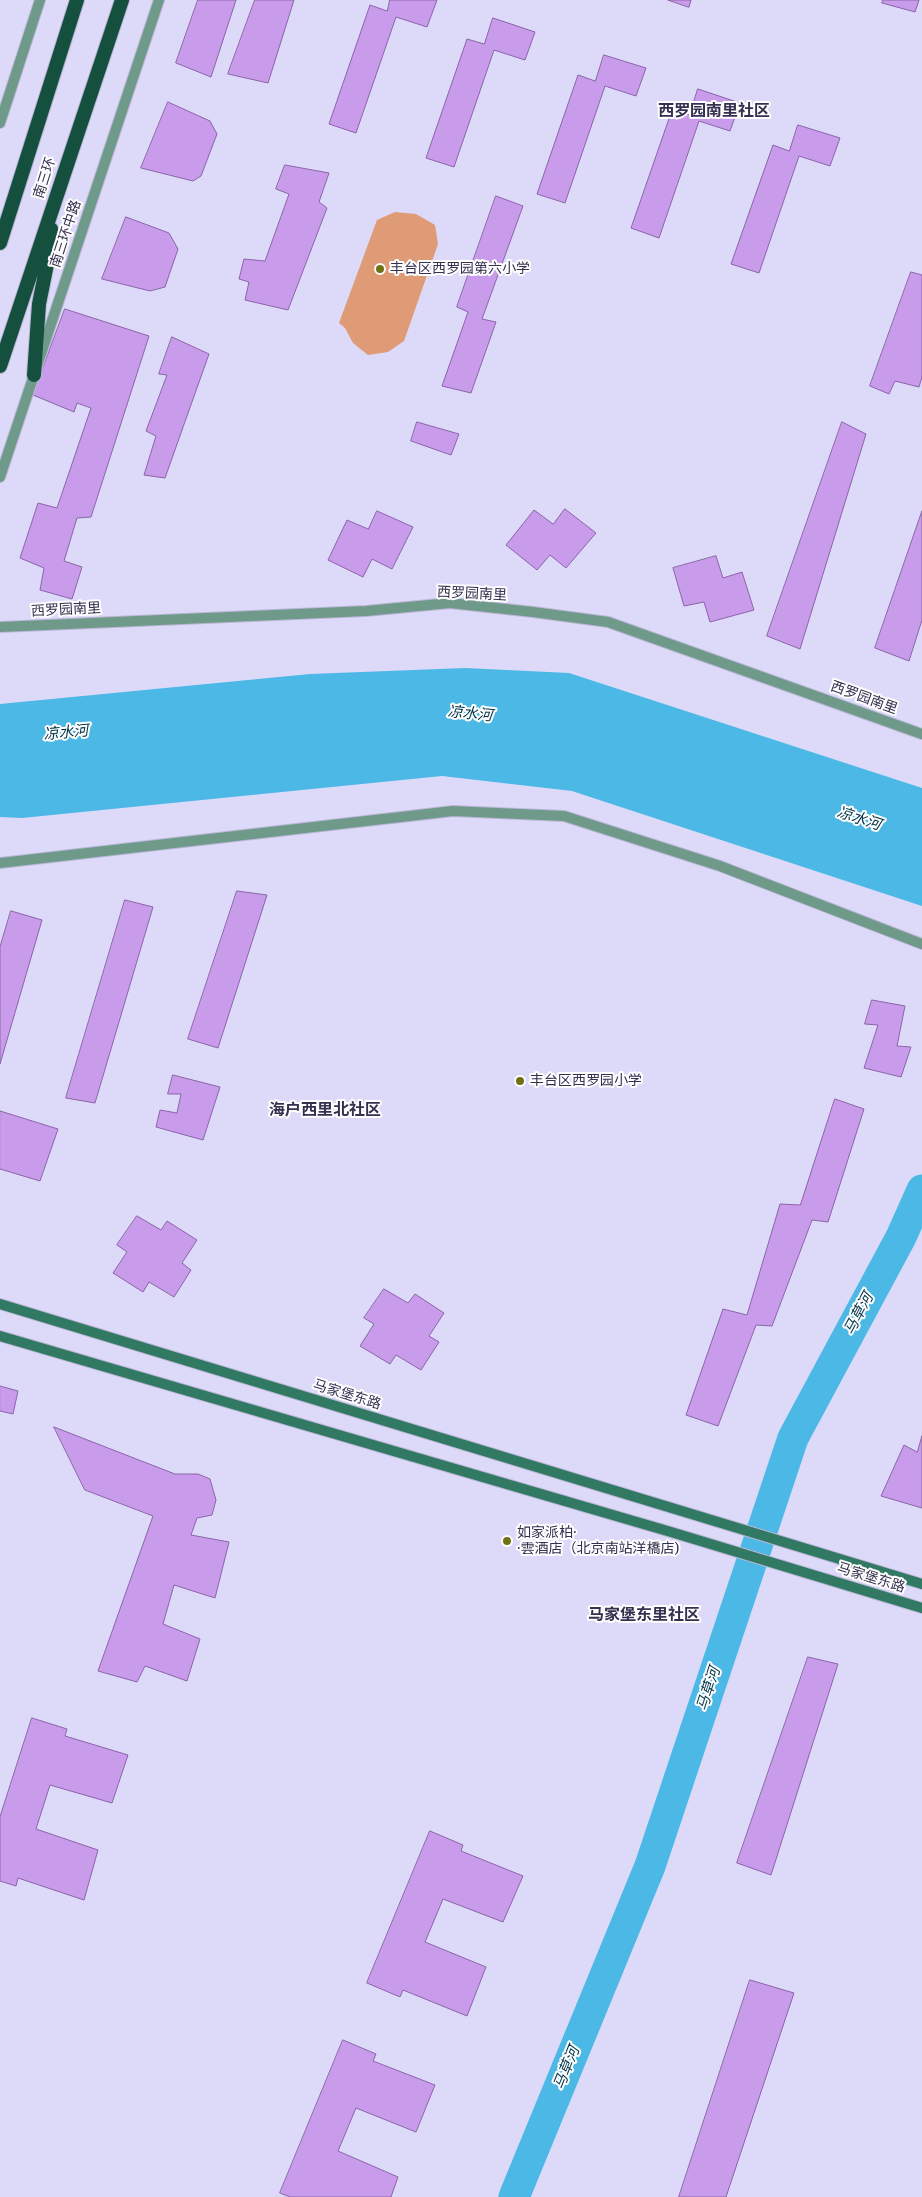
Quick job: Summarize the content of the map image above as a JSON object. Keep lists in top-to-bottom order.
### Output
{
  "streets": {
    "highway": ["南三环"],
    "main road": ["马家堡东路"],
    "street": ["南三环中路", "西罗园南里"]
  },
  "districts": ["西罗园南里社区", "海户西里北社区", "马家堡东里社区"],
  "water": ["凉水河", "马草河"],
  "places": ["丰台区西罗园第六小学", "丰台区西罗园小学", "如家派柏· ·雲酒店（北京南站洋橋店)"]
}
